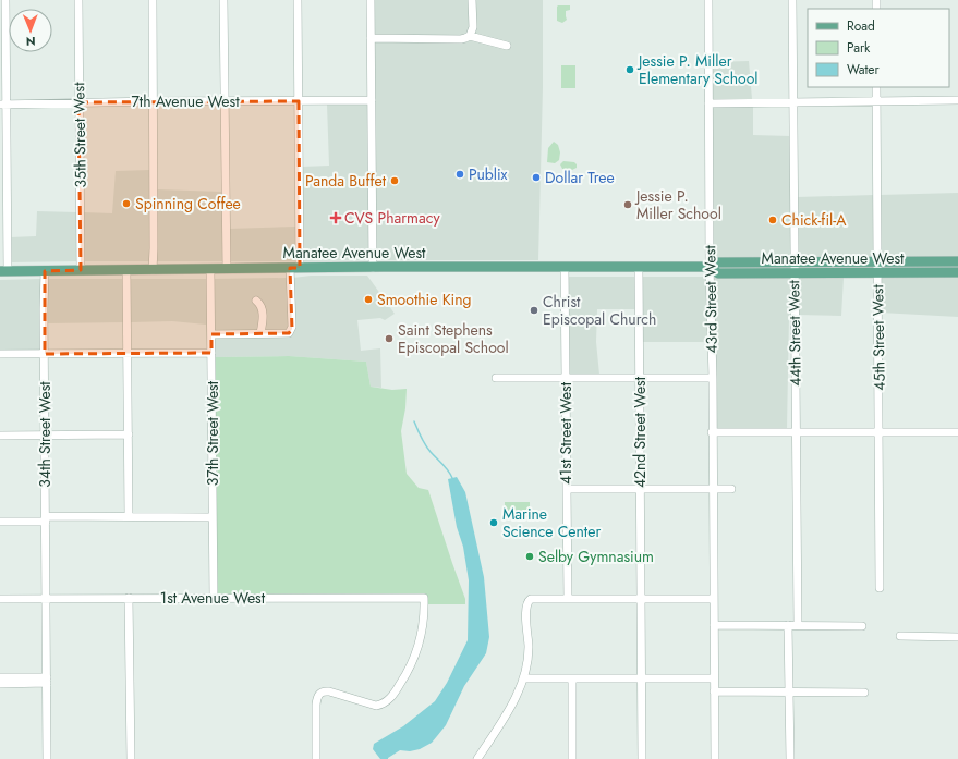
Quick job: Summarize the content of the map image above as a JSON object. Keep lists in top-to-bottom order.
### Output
{
  "streets": {
    "main road": ["Manatee Avenue West"],
    "street": [
      "7th Avenue West",
      "35th Street West",
      "43rd Street West",
      "44th Street West",
      "45th Street West",
      "42nd Street West",
      "37th Street West",
      "41st Street West",
      "34th Street West",
      "1st Avenue West"
    ]
  },
  "crossings": [
    ["7th Avenue West", "35th Street West"],
    ["35th Street West", "Manatee Avenue West"],
    ["Manatee Avenue West", "43rd Street West"],
    ["Manatee Avenue West", "44th Street West"],
    ["Manatee Avenue West", "45th Street West"],
    ["Manatee Avenue West", "42nd Street West"],
    ["Manatee Avenue West", "37th Street West"],
    ["Manatee Avenue West", "41st Street West"],
    ["Manatee Avenue West", "34th Street West"],
    ["37th Street West", "1st Avenue West"],
    ["34th Street West", "1st Avenue West"]
  ],
  "places": {
    "other": [
      "Jessie P. Miller Elementary School",
      "Publix",
      "Dollar Tree",
      "Panda Buffet",
      "Spinning Coffee",
      "Jessie P. Miller School",
      "Chick-fil-A",
      "Smoothie King",
      "Christ Episcopal Church",
      "Saint Stephens Episcopal School",
      "Marine Science Center",
      "Selby Gymnasium"
    ],
    "health": ["CVS Pharmacy"]
  },
  "legend": ["Road", "Park", "Water"],
  "north": "bottom"
}
